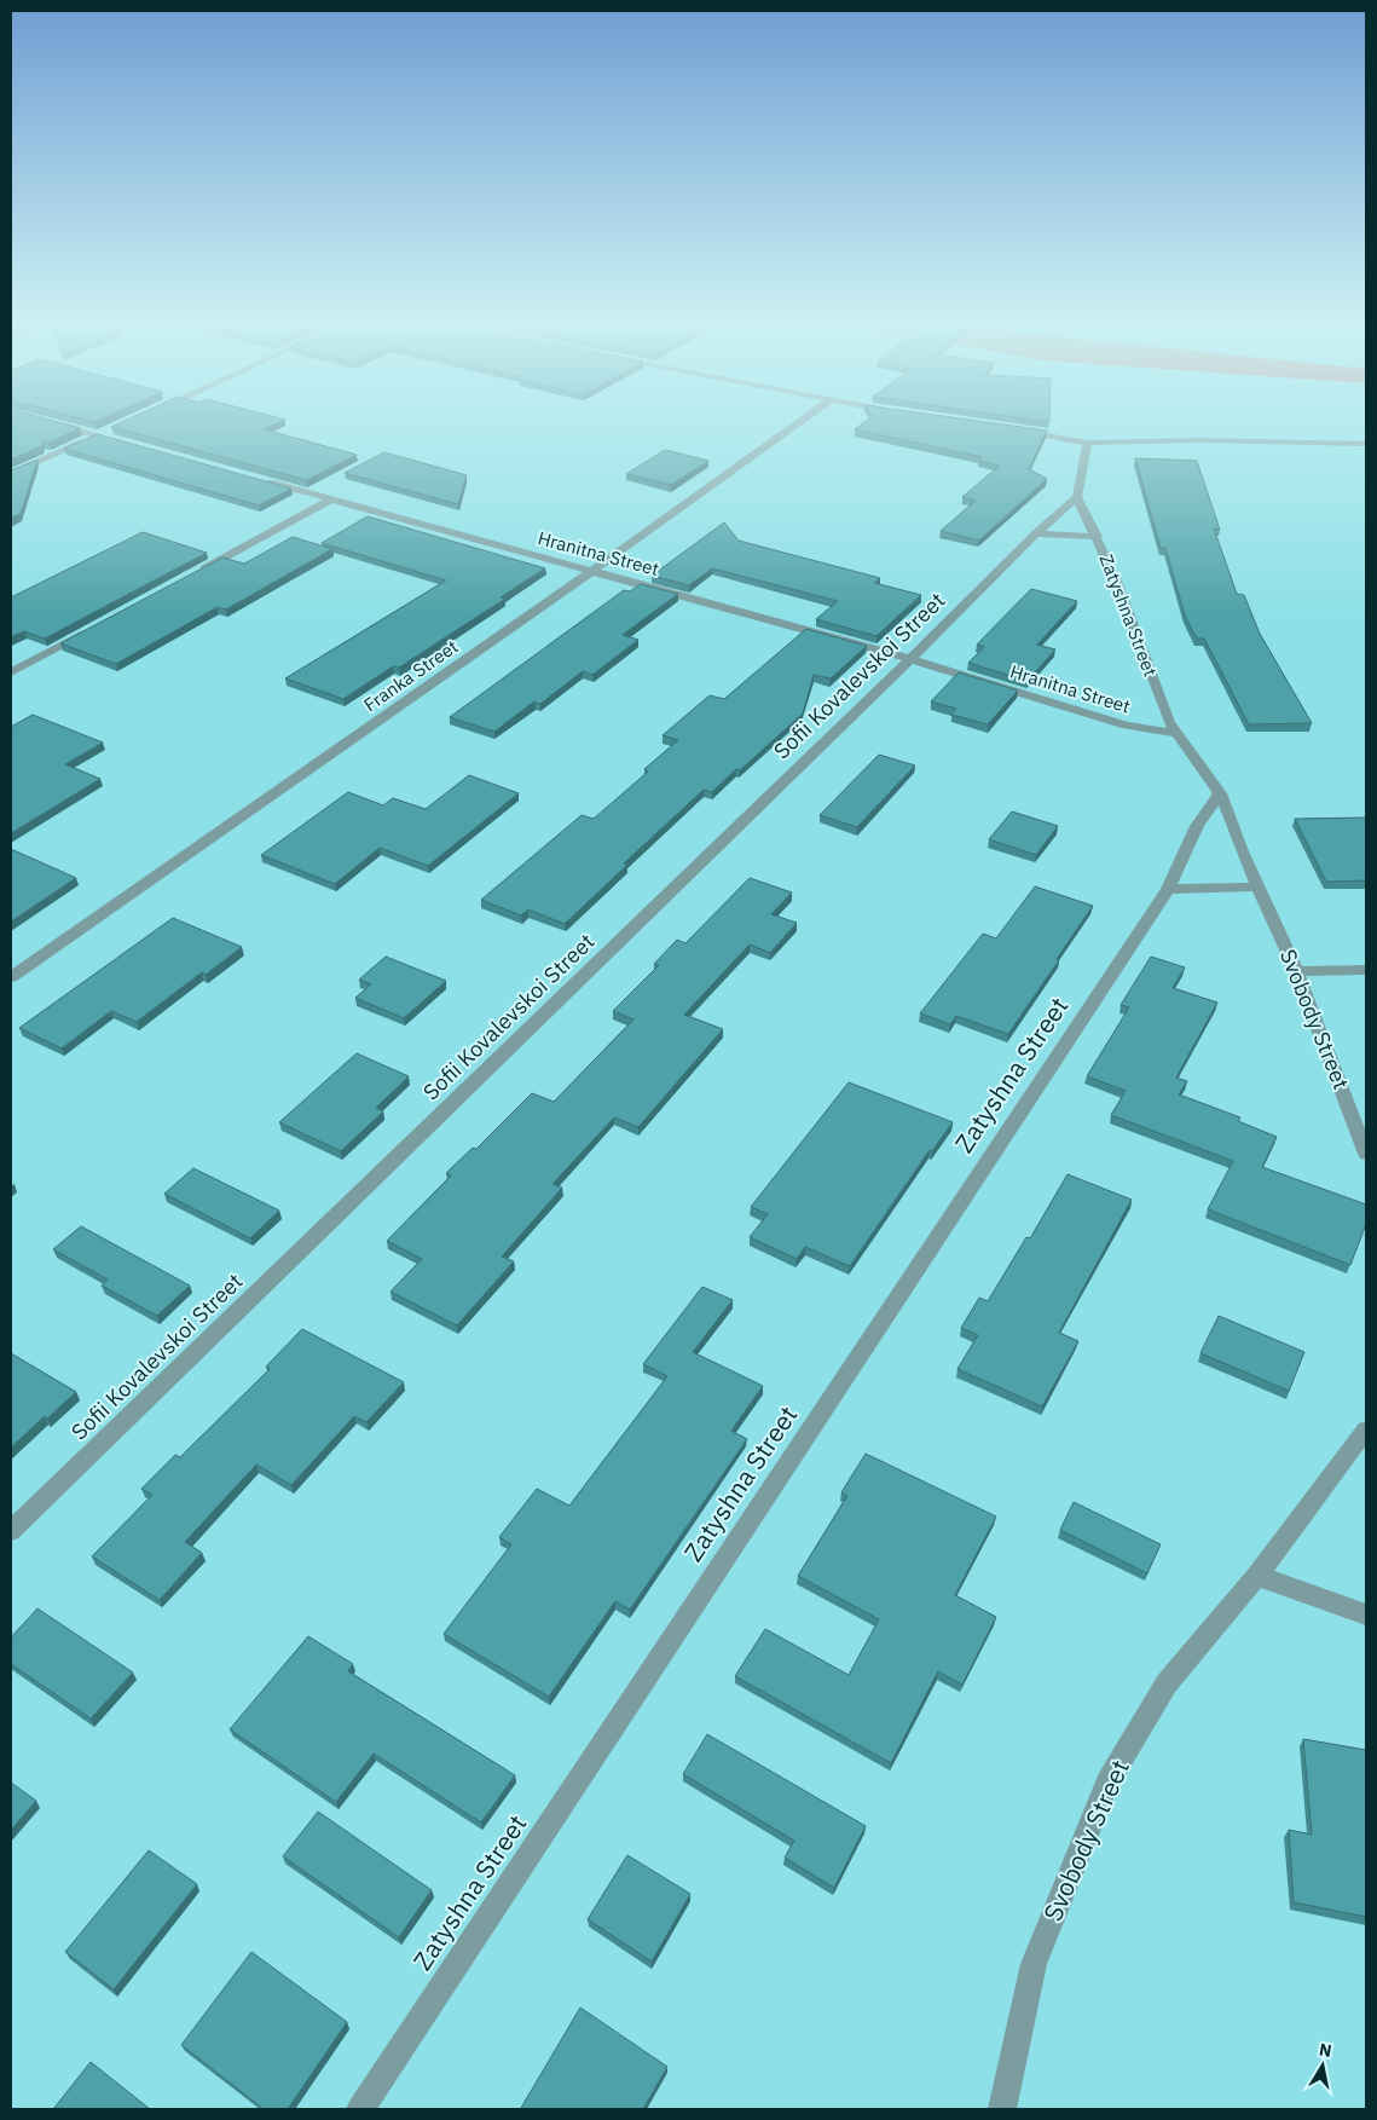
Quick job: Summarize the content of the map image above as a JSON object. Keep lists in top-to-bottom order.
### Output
{
  "streets": {
    "street": [
      "Hranitna Street",
      "Zatyshna Street",
      "Franka Street",
      "Sofii Kovalevskoi Street",
      "Svobody Street"
    ]
  },
  "crossings": [
    ["Hranitna Street", "Zatyshna Street"],
    ["Hranitna Street", "Franka Street"],
    ["Hranitna Street", "Sofii Kovalevskoi Street"],
    ["Zatyshna Street", "Sofii Kovalevskoi Street"],
    ["Zatyshna Street", "Svobody Street"]
  ],
  "north": "top"
}
